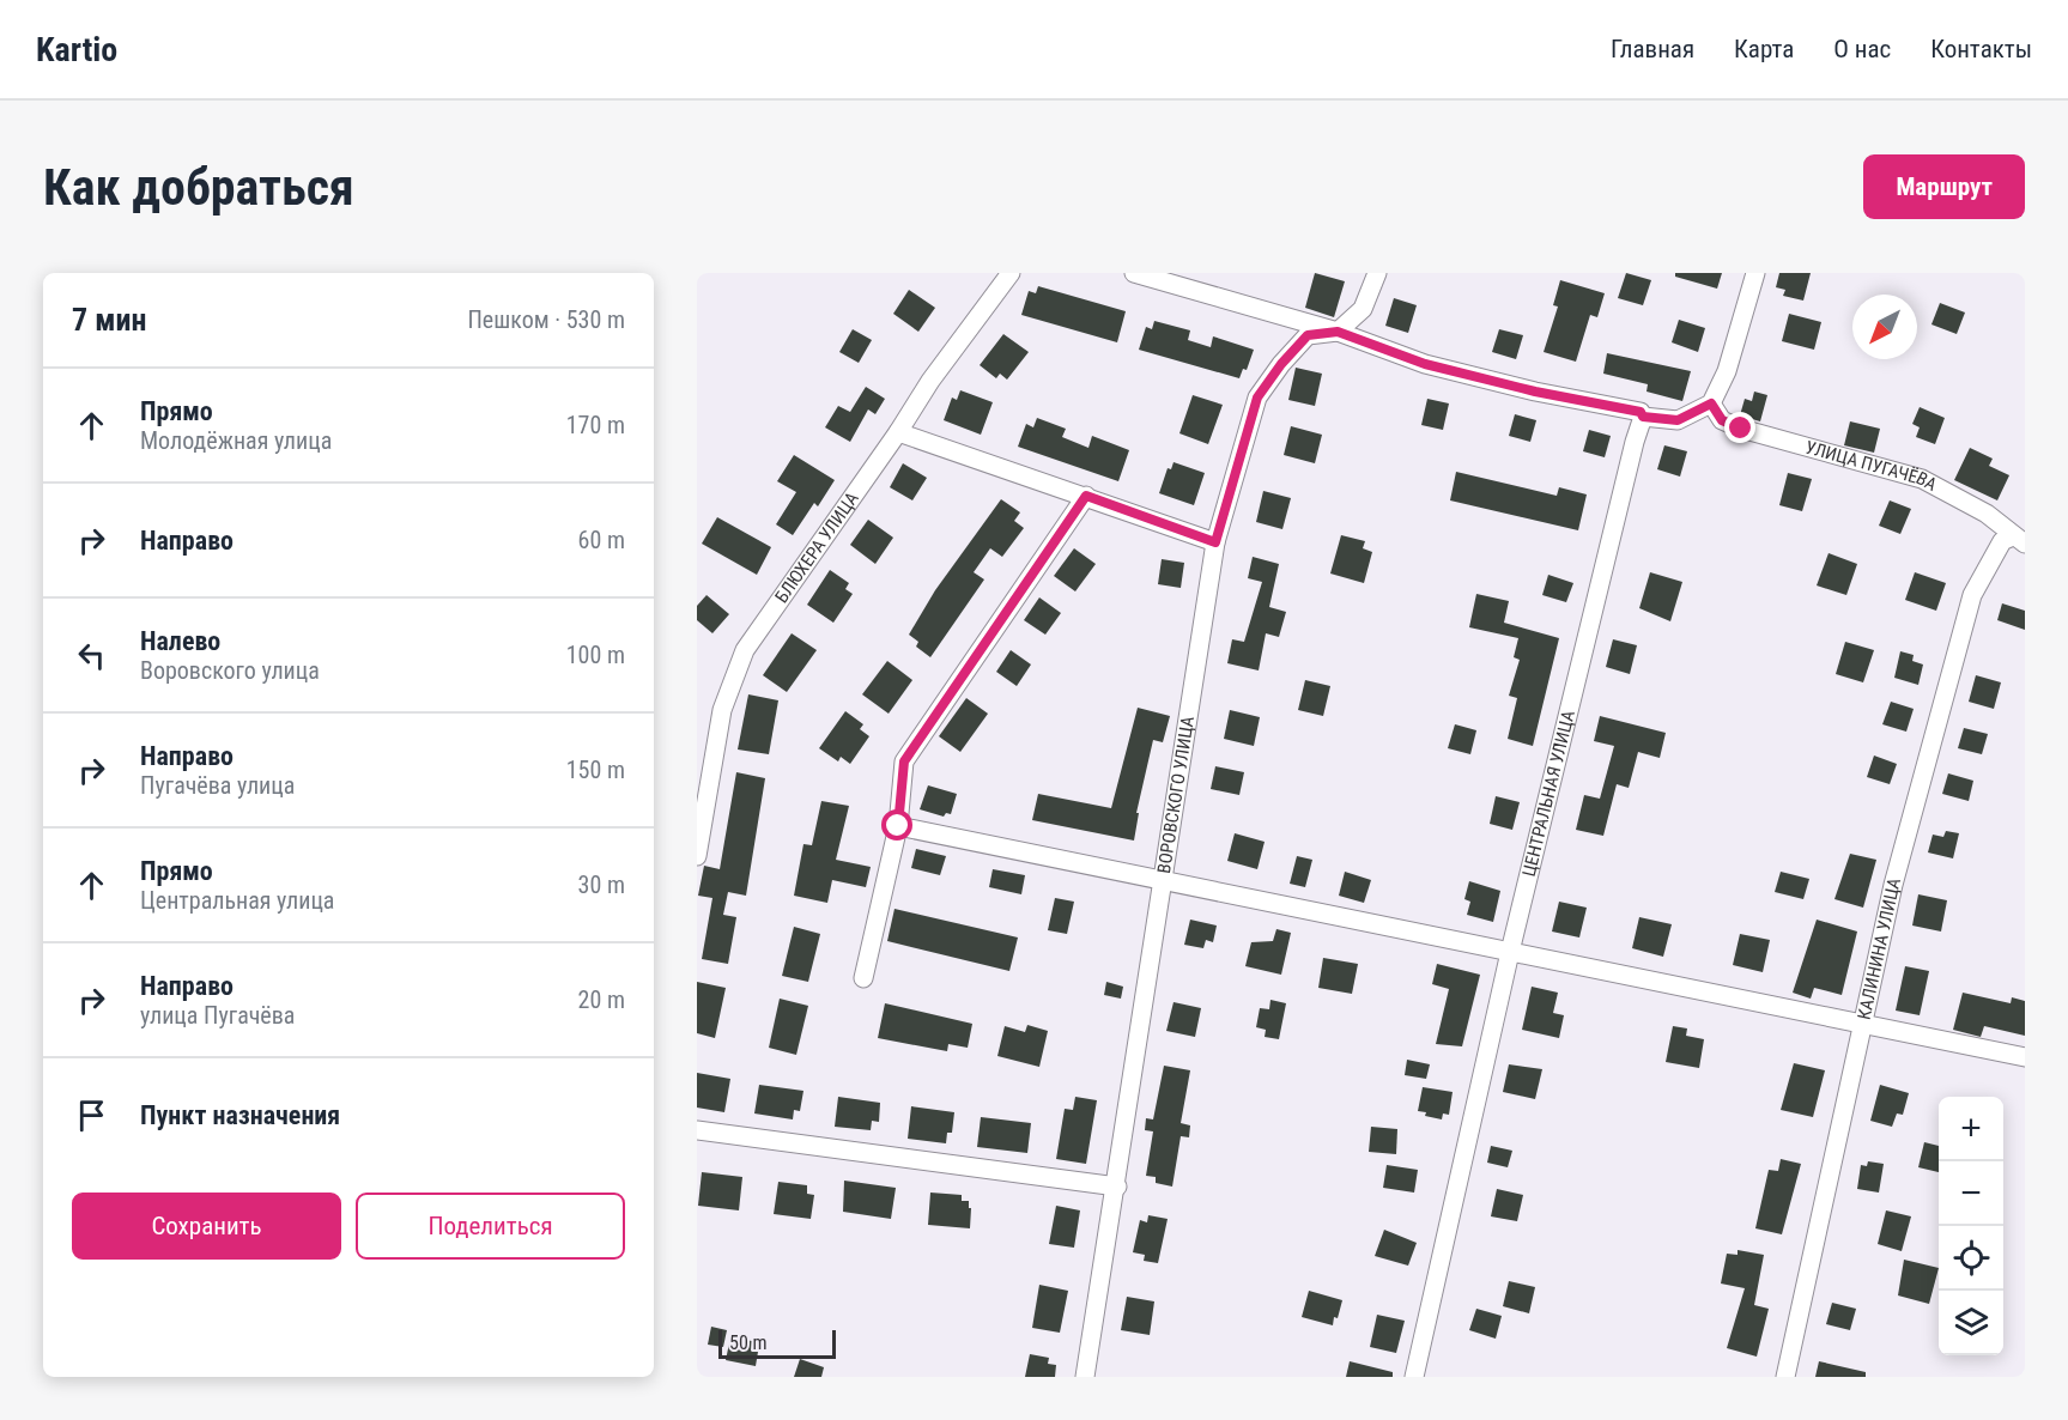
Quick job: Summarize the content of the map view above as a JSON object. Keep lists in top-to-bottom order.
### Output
{
  "streets": {
    "street": [
      "УЛИЦА ПУГАЧЁВА",
      "БЛЮХЕРА УЛИЦА",
      "ЦЕНТРАЛЬНАЯ УЛИЦА",
      "ВОРОВСКОГО УЛИЦА",
      "КАЛИНИНА УЛИЦА"
    ]
  },
  "crossings": [
    ["УЛИЦА ПУГАЧЁВА", "КАЛИНИНА УЛИЦА"]
  ],
  "scale_bar": "50 m",
  "north": "bottom left",
  "page": {
    "header": "Kartio",
    "nav": [
      "Главная",
      "Карта",
      "О нас",
      "Контакты"
    ],
    "buttons": [
      "Маршрут",
      ["Сохранить", "Поделиться"]
    ],
    "title": "Как добраться",
    "heading": ["7 мин", "Пешком · 530 m"],
    "list": [
      ["Прямо", "Молодёжная улица", "170 m"],
      ["Направо", "60 m"],
      ["Налево", "Воровского улица", "100 m"],
      ["Направо", "Пугачёва улица", "150 m"],
      ["Прямо", "Центральная улица", "30 m"],
      ["Направо", "улица Пугачёва", "20 m"],
      "Пункт назначения"
    ],
    "map_buttons": ["+", "−"],
    "scale": "50 m"
  }
}
